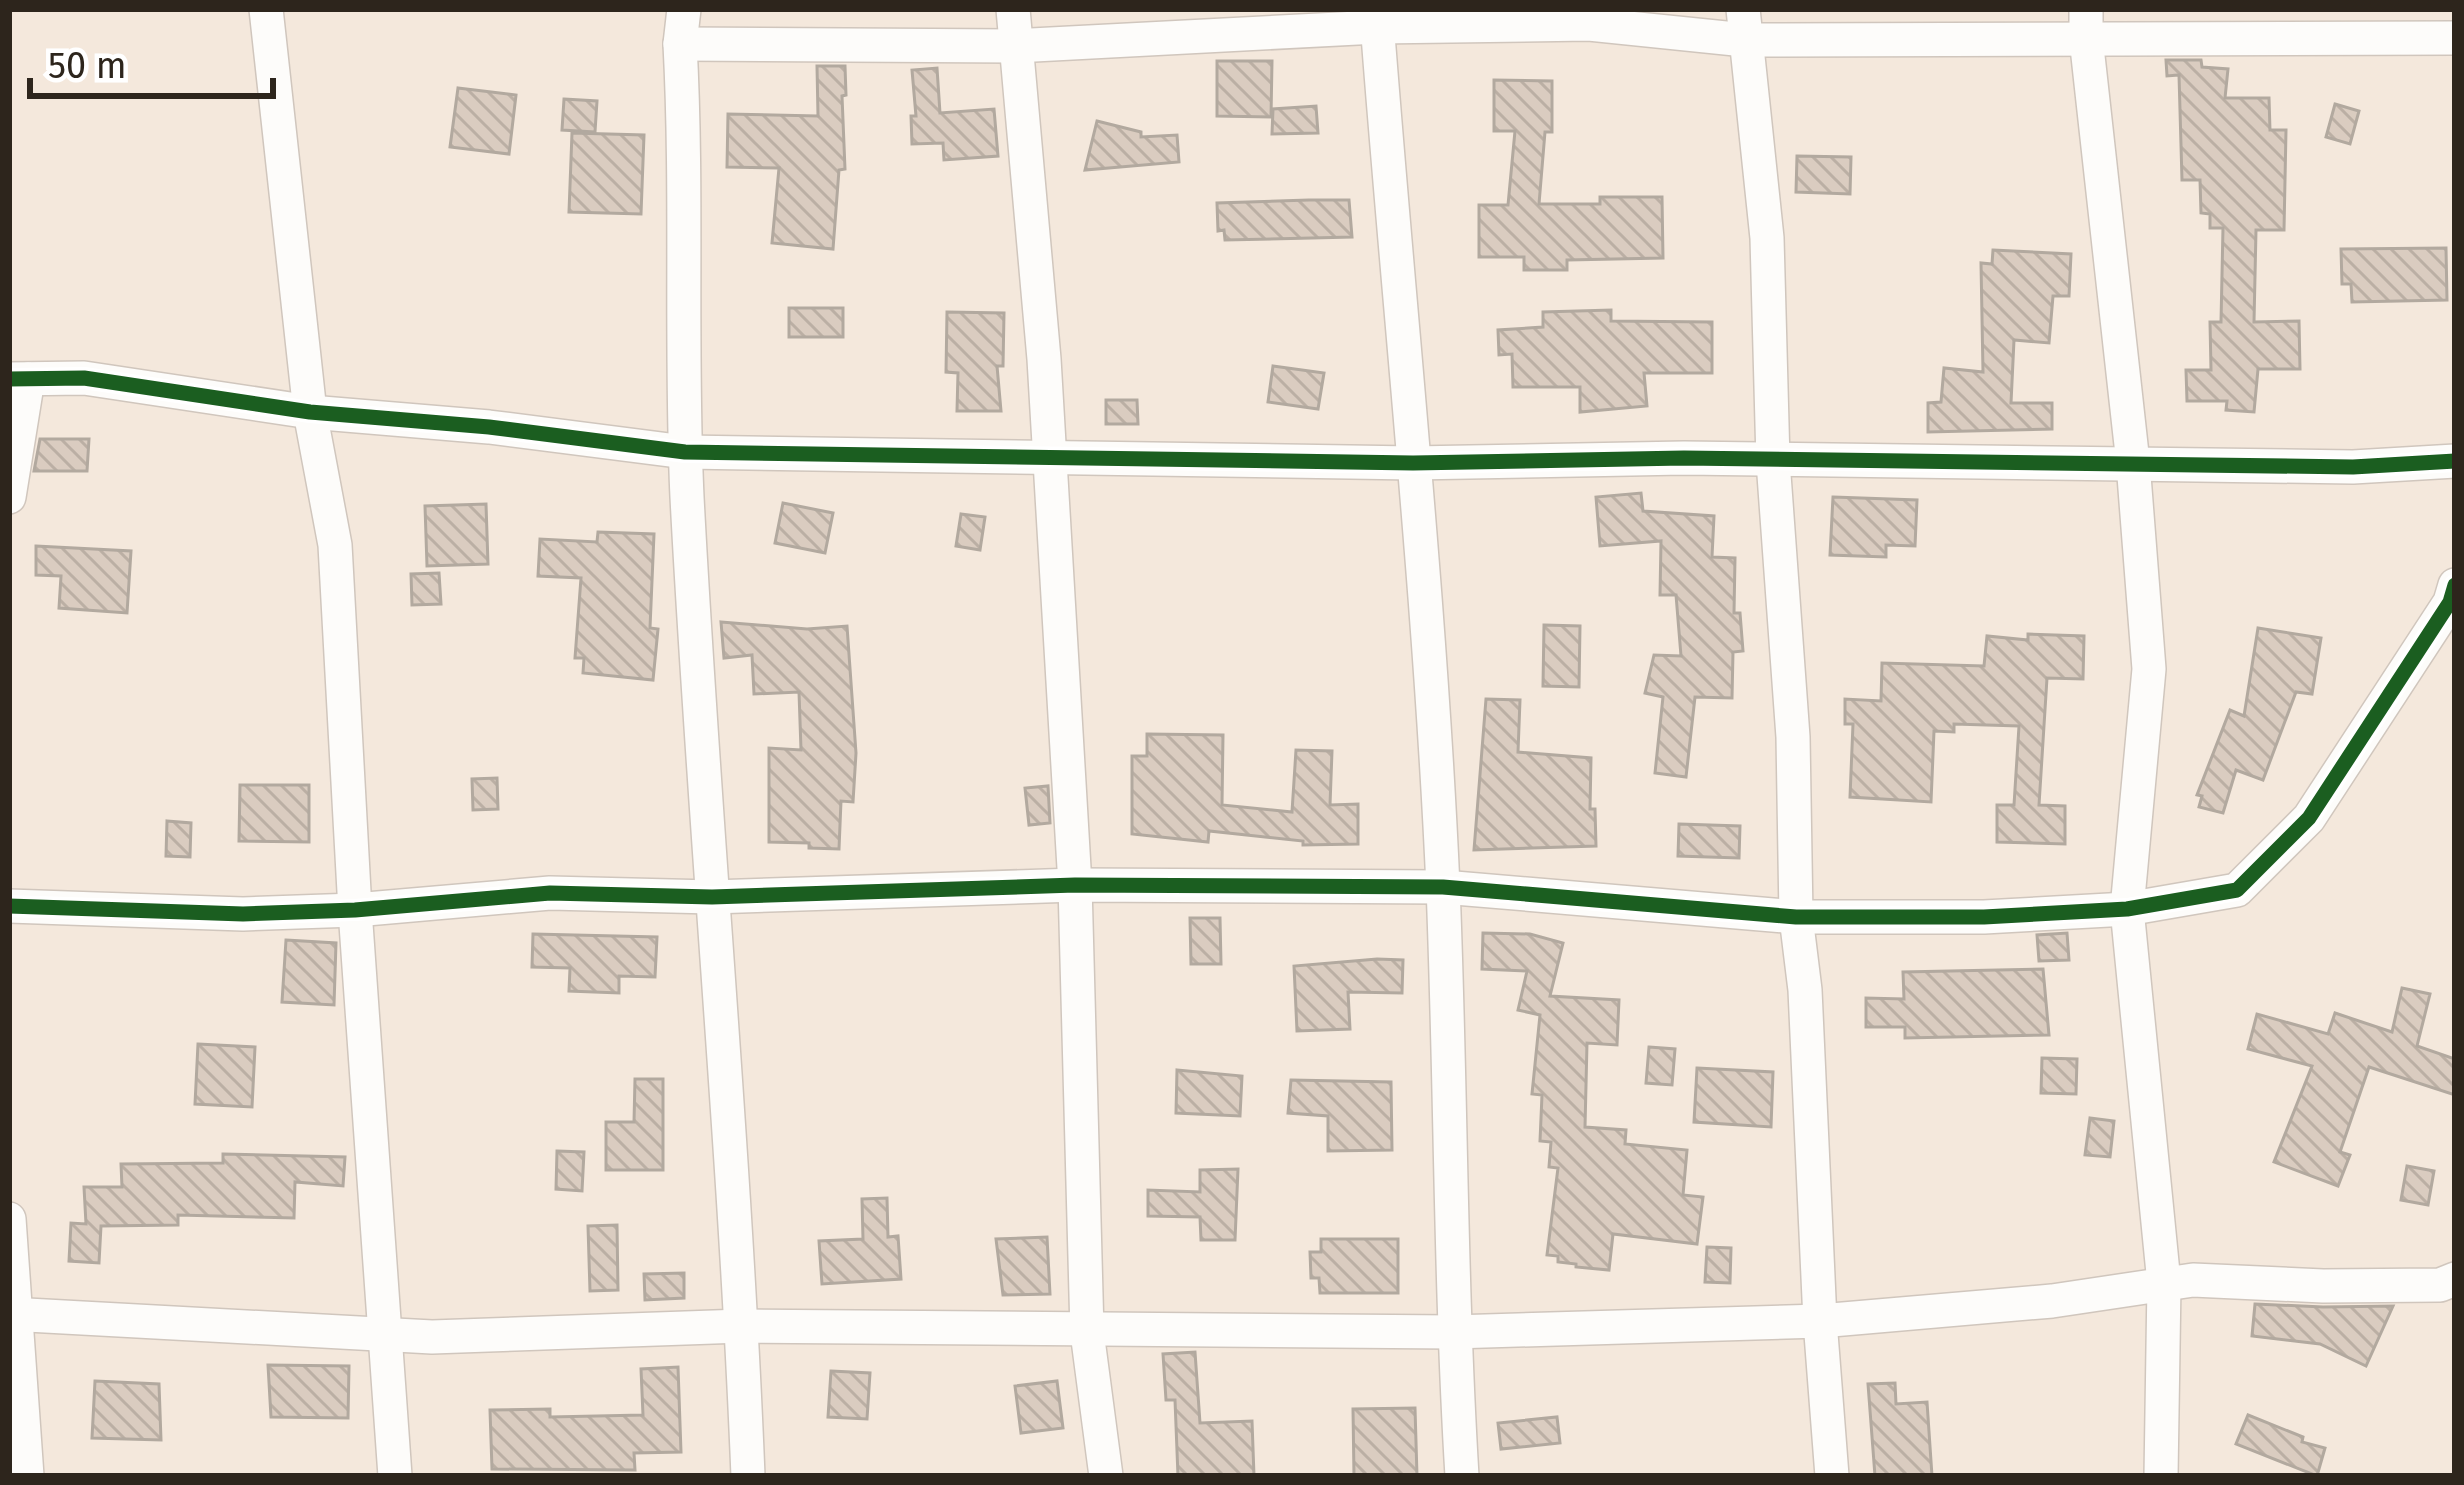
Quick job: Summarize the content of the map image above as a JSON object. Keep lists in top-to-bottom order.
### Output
{
  "scale_bar": "50 m"
}
